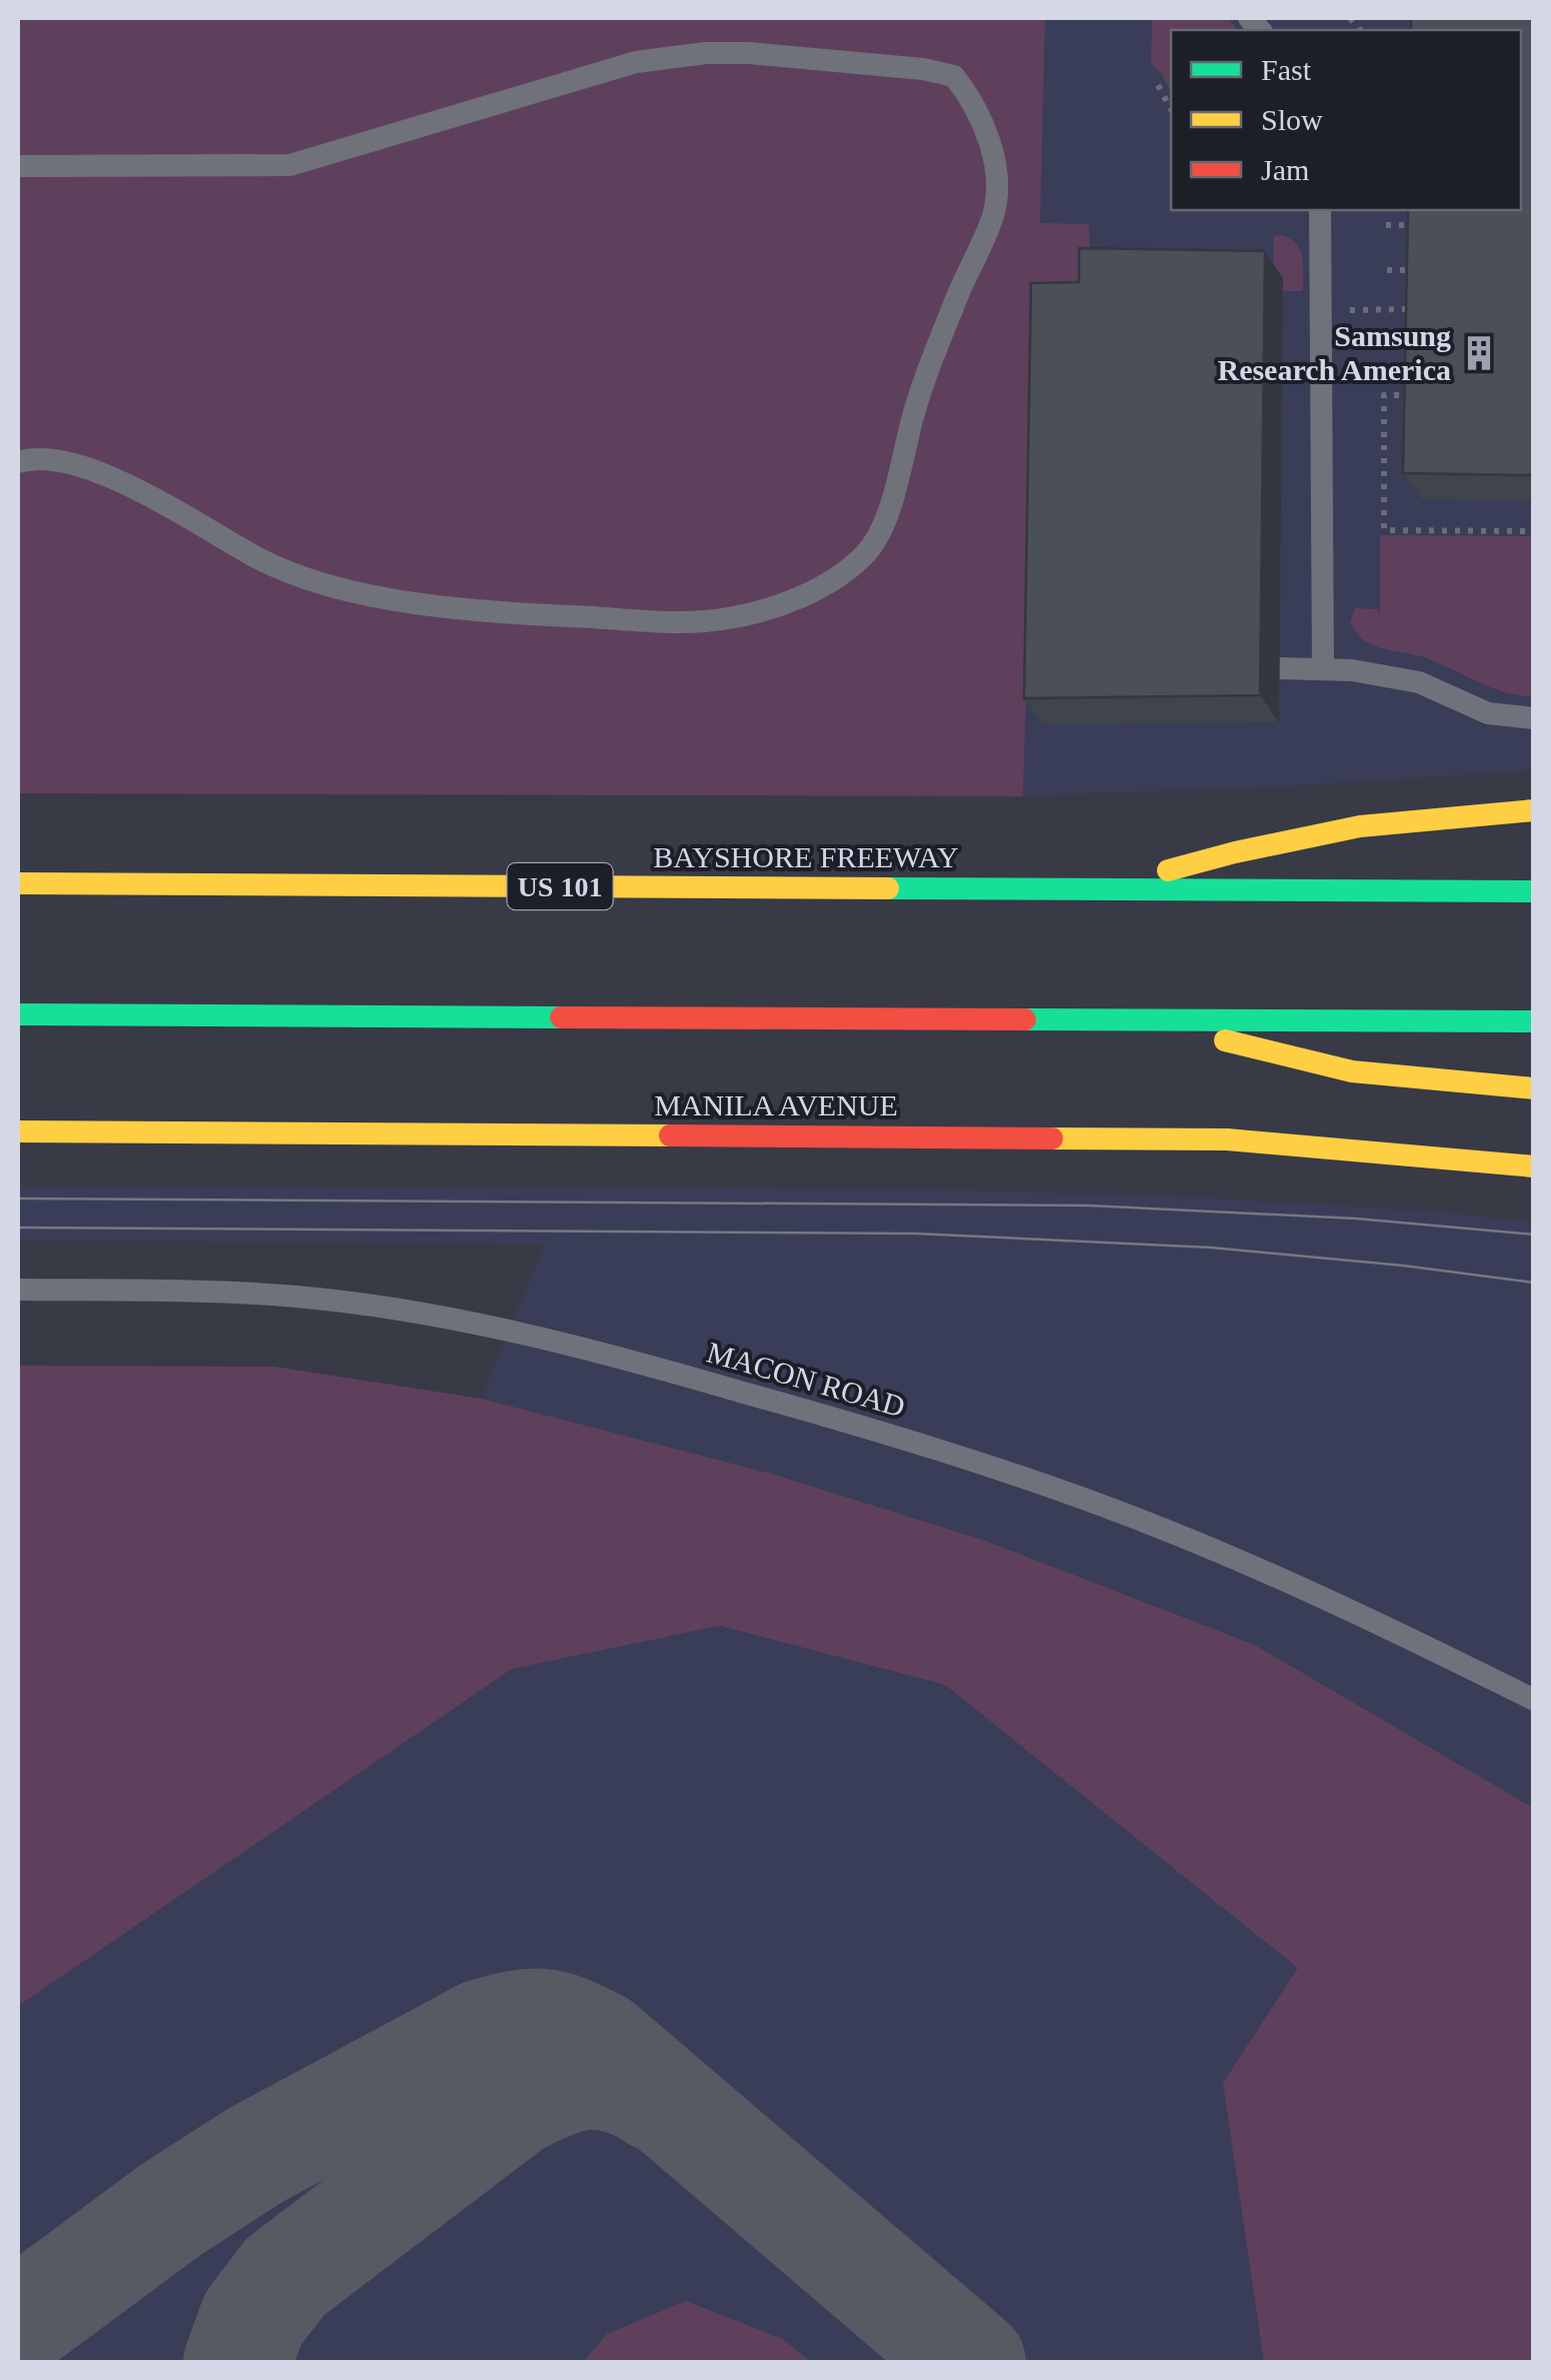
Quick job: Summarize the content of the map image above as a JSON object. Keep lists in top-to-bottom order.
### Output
{
  "streets": {
    "main road": ["BAYSHORE FREEWAY", "US 101", "MANILA AVENUE"],
    "lane": ["MACON ROAD"]
  },
  "places": {
    "building": ["Samsung Research America"]
  },
  "legend": ["Fast", "Slow", "Jam"]
}
